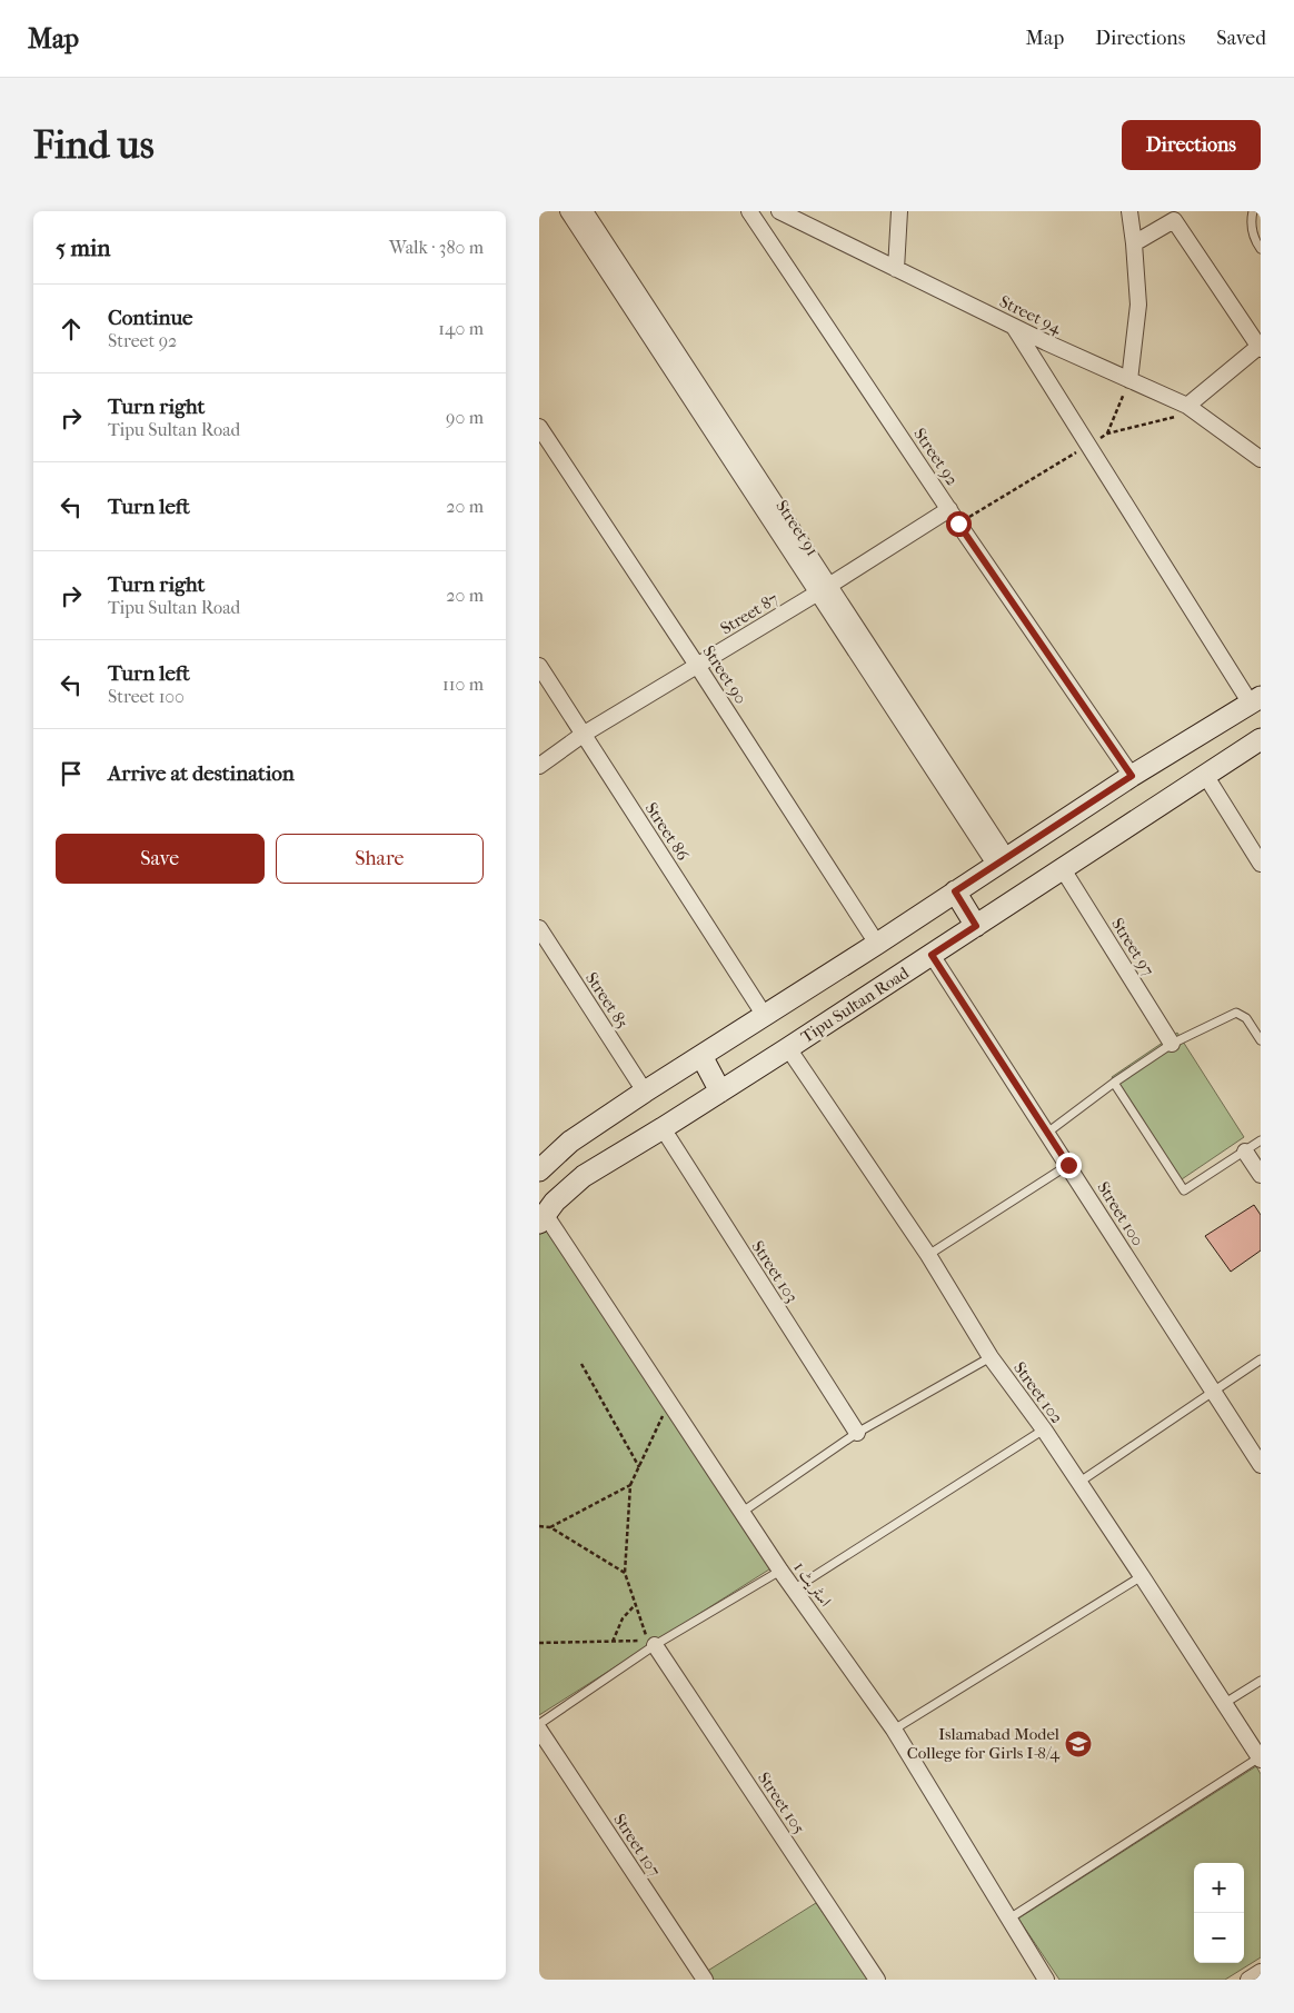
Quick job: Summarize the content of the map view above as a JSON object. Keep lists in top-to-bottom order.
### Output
{
  "streets": {
    "street": [
      "Street 94",
      "Street 92",
      "Street 91",
      "Street 87",
      "Street 90",
      "Street 86",
      "Street 97",
      "Street 85",
      "Tipu Sultan Road",
      "Street 100",
      "Street 103",
      "Street 102",
      "اسٹریٹ 1",
      "Street 105",
      "Street 107"
    ]
  },
  "crossings": [
    ["Street 92", "Street 87"],
    ["Street 91", "Street 87"],
    ["Street 87", "Street 90"],
    ["Street 87", "Street 86"],
    ["Street 97", "Tipu Sultan Road"],
    ["Tipu Sultan Road", "Street 100"],
    ["Tipu Sultan Road", "Street 103"],
    ["Tipu Sultan Road", "Street 102"],
    ["Tipu Sultan Road", "اسٹریٹ 1"]
  ],
  "places": {
    "school or university": ["Islamabad Model College for Girls I-8/4"]
  },
  "page": {
    "header": "Map",
    "nav": ["Map", "Directions", "Saved"],
    "buttons": [
      "Directions",
      ["Save", "Share"]
    ],
    "title": "Find us",
    "heading": ["5 min", "Walk · 380 m"],
    "list": [
      ["Continue", "Street 92", "140 m"],
      ["Turn right", "Tipu Sultan Road", "90 m"],
      ["Turn left", "20 m"],
      ["Turn right", "Tipu Sultan Road", "20 m"],
      ["Turn left", "Street 100", "110 m"],
      "Arrive at destination"
    ],
    "map_buttons": ["+", "−"]
  }
}
